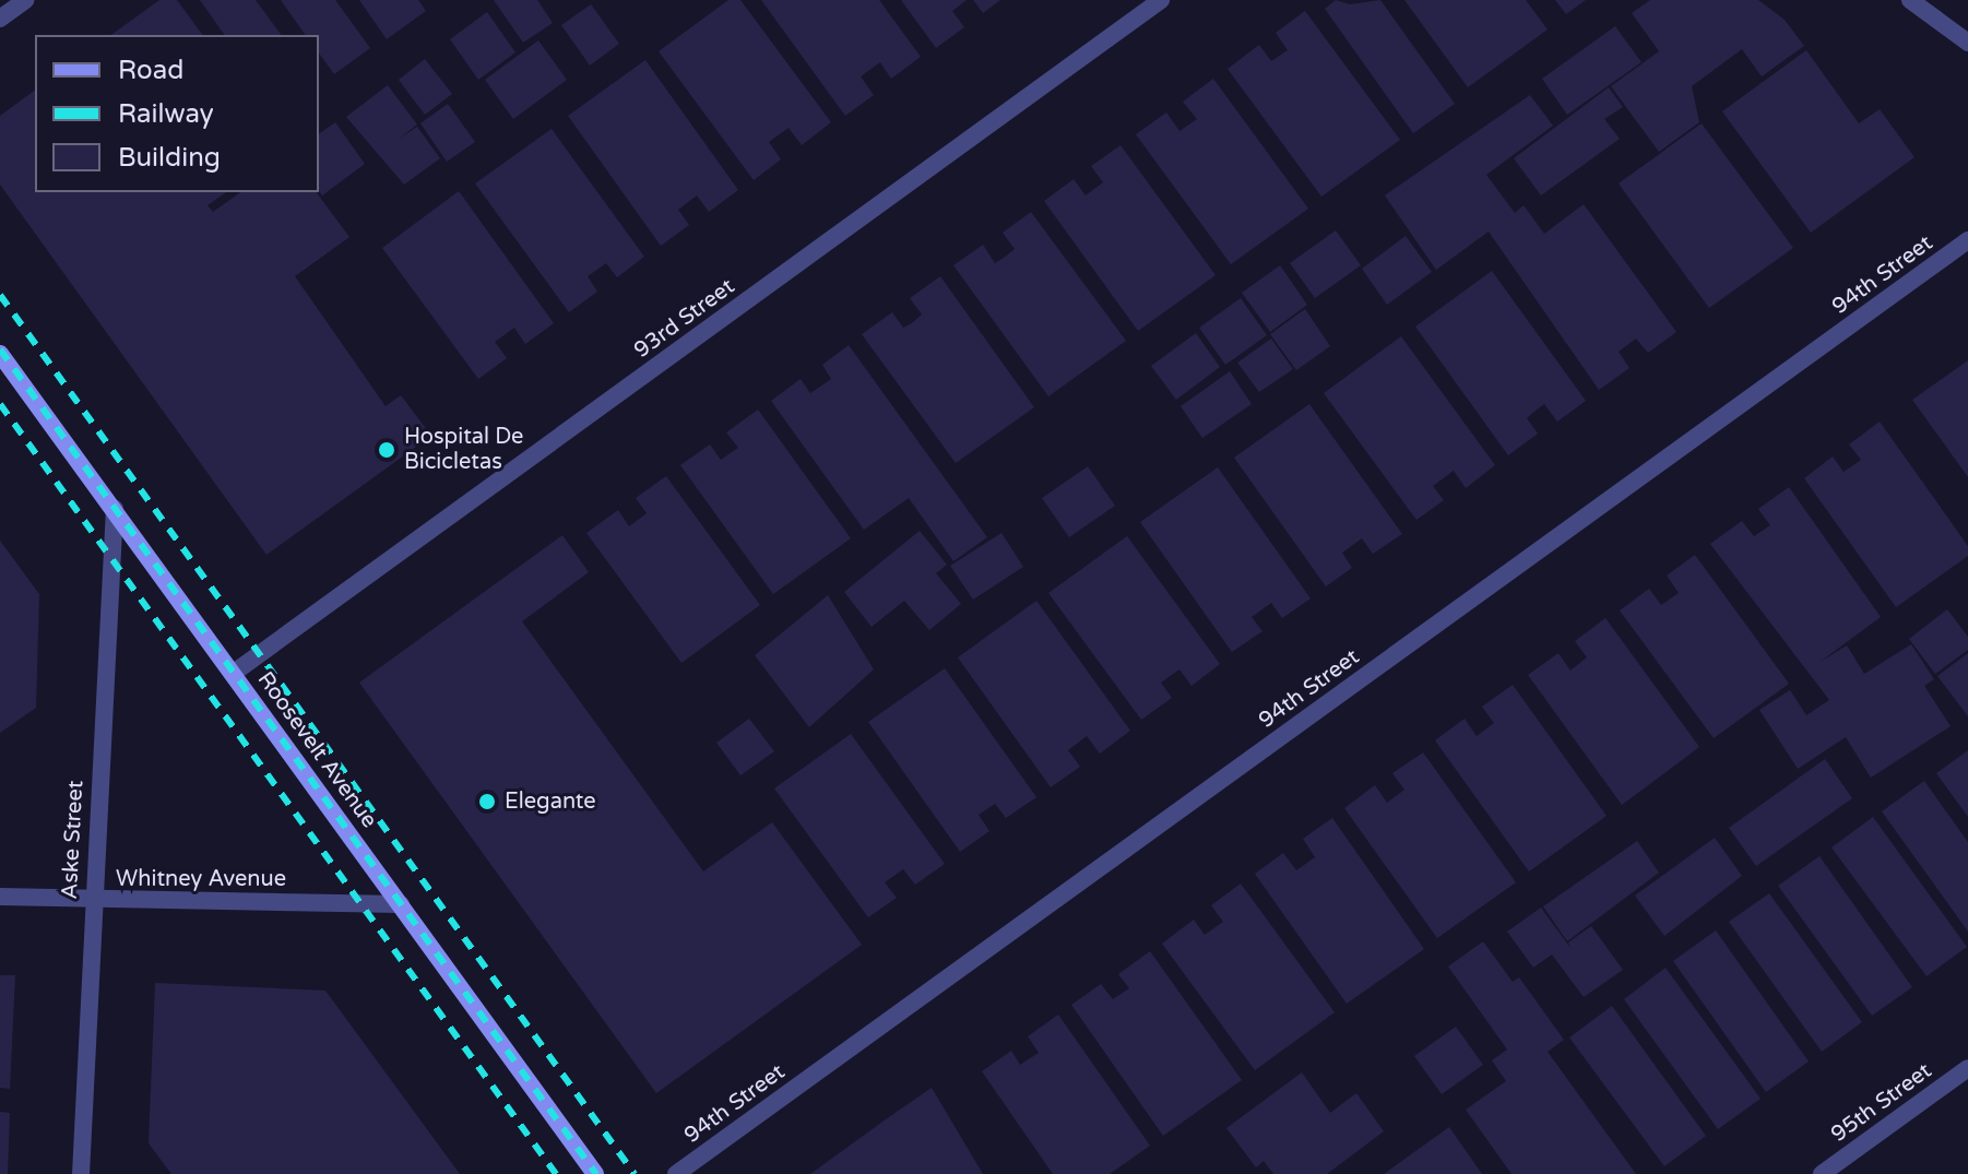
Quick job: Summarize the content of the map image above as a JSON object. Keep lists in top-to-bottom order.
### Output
{
  "streets": {
    "main road": ["Roosevelt Avenue"],
    "street": [
      "94th Street",
      "93rd Street",
      "Aske Street",
      "Whitney Avenue",
      "95th Street"
    ]
  },
  "crossings": [
    ["93rd Street", "Roosevelt Avenue"],
    ["Roosevelt Avenue", "Aske Street"],
    ["Roosevelt Avenue", "Whitney Avenue"],
    ["Aske Street", "Whitney Avenue"]
  ],
  "places": ["Hospital De Bicicletas", "Elegante"],
  "legend": ["Road", "Railway", "Building"]
}
